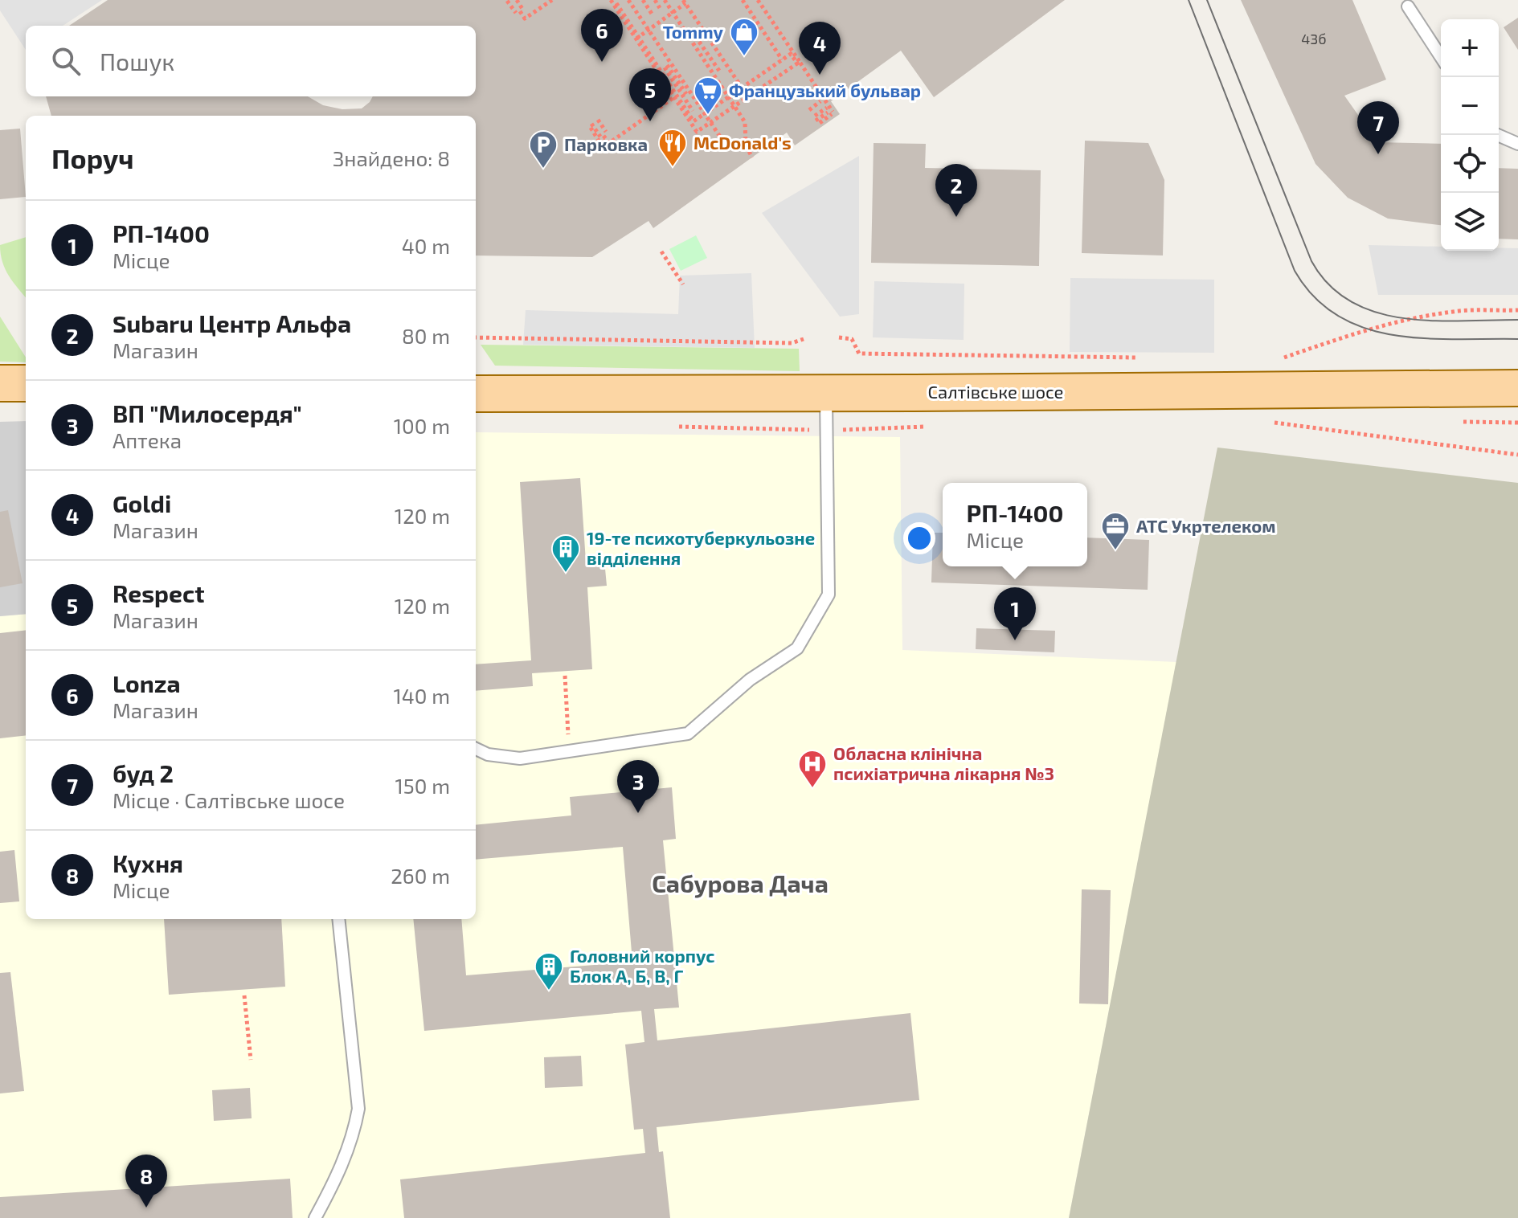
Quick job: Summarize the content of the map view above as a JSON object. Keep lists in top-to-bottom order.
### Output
{
  "streets": {
    "main road": ["Салтівське шосе"]
  },
  "districts": ["Сабурова Дача"],
  "places": {
    "shop": ["Tommy"],
    "supermarket": ["Французький бульвар"],
    "restaurant": ["McDonald's"],
    "parking": ["Парковка"],
    "office": ["АТС Укртелеком"],
    "building": ["19-те психотуберкульозне відділення", "Головний корпус Блок А, Б, В, Г"],
    "hospital": ["Обласна клінічна психіатрична лікарня №3"]
  },
  "house_numbers": ["43б"],
  "page": {
    "pins": [
      "6",
      "4",
      "5",
      "7",
      "2",
      "1",
      "3",
      "8"
    ],
    "map_buttons": ["+", "−"],
    "search": "Пошук",
    "heading": ["Поруч", "Знайдено: 8"],
    "list": [
      {
        "mark": "1",
        "name": "РП-1400",
        "note": "Місце",
        "value": "40 m"
      },
      {
        "mark": "2",
        "name": "Subaru Центр Альфа",
        "note": "Магазин",
        "value": "80 m"
      },
      {
        "mark": "3",
        "name": "ВП \"Милосердя\"",
        "note": "Аптека",
        "value": "100 m"
      },
      {
        "mark": "4",
        "name": "Goldi",
        "note": "Магазин",
        "value": "120 m"
      },
      {
        "mark": "5",
        "name": "Respect",
        "note": "Магазин",
        "value": "120 m"
      },
      {
        "mark": "6",
        "name": "Lonza",
        "note": "Магазин",
        "value": "140 m"
      },
      {
        "mark": "7",
        "name": "буд 2",
        "note": "Місце · Салтівське шосе",
        "value": "150 m"
      },
      {
        "mark": "8",
        "name": "Кухня",
        "note": "Місце",
        "value": "260 m"
      }
    ],
    "popup": ["РП-1400", "Місце"]
  }
}
